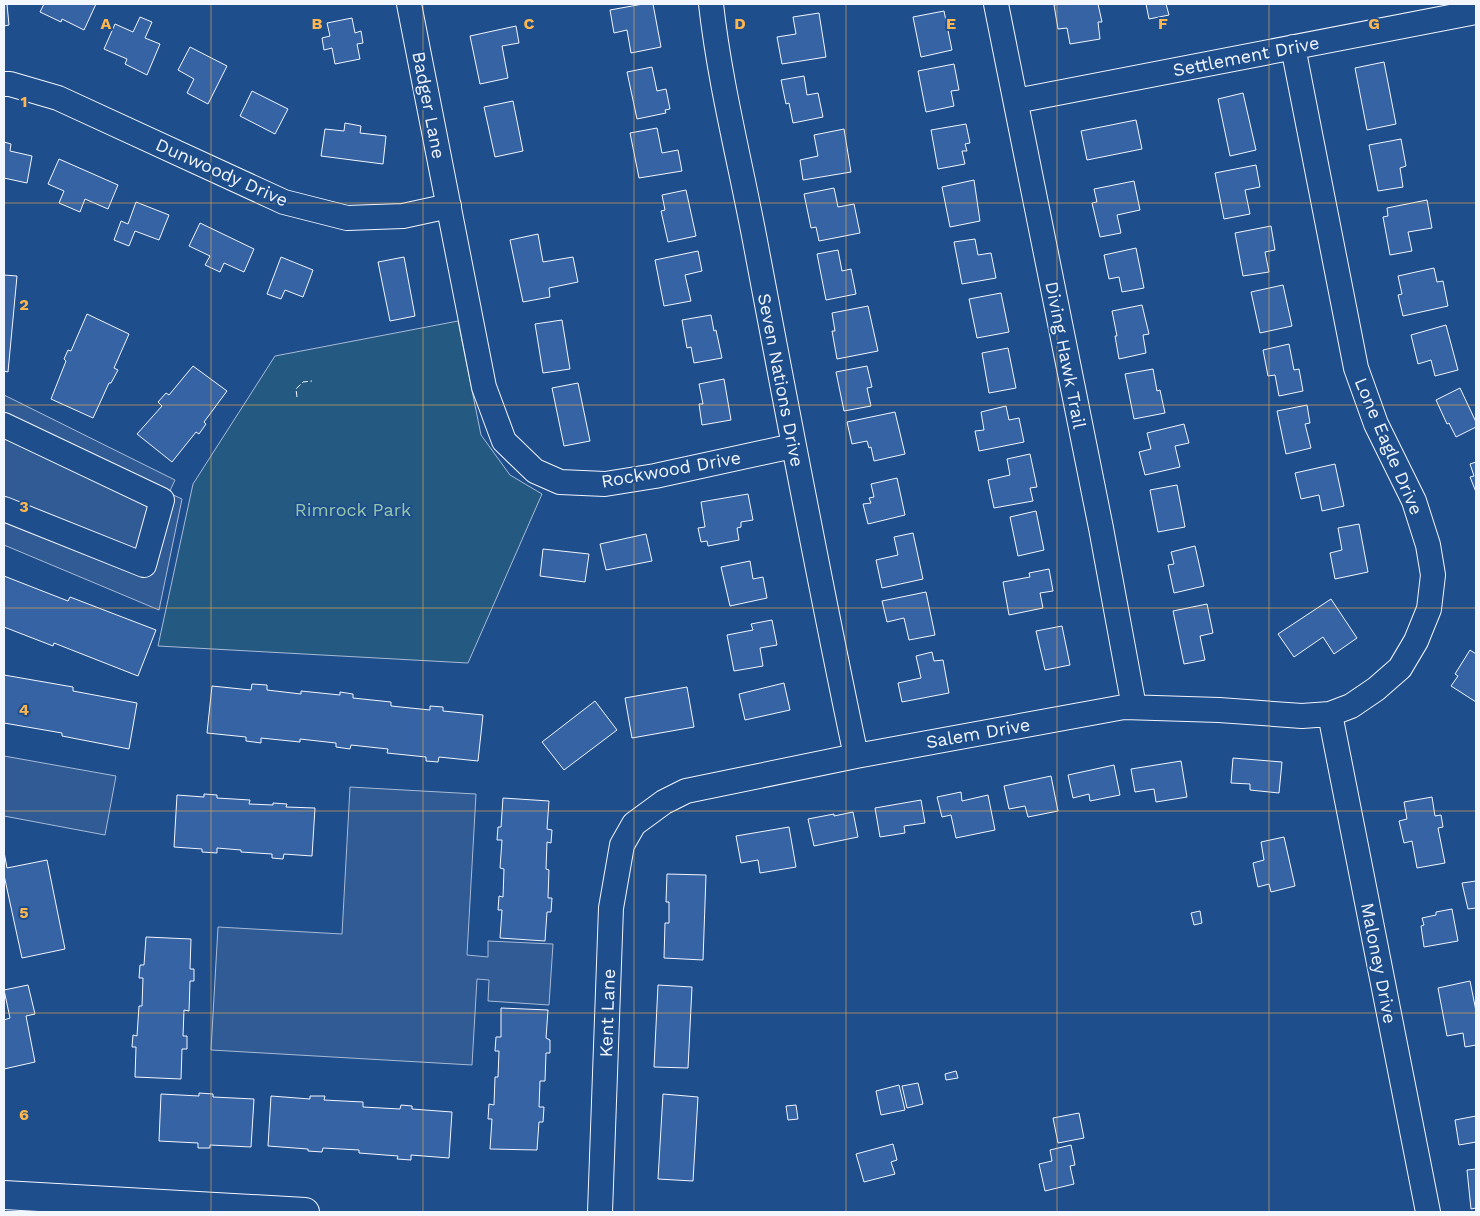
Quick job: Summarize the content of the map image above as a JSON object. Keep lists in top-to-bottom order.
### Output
{
  "streets": {
    "street": [
      "Settlement Drive",
      "Badger Lane",
      "Dunwoody Drive",
      "Diving Hawk Trail",
      "Seven Nations Drive",
      "Lone Eagle Drive",
      "Rockwood Drive",
      "Salem Drive",
      "Maloney Drive",
      "Kent Lane"
    ]
  },
  "crossings": [
    ["Settlement Drive", "Diving Hawk Trail"],
    ["Settlement Drive", "Lone Eagle Drive"],
    ["Badger Lane", "Dunwoody Drive"],
    ["Badger Lane", "Rockwood Drive"],
    ["Dunwoody Drive", "Rockwood Drive"],
    ["Diving Hawk Trail", "Salem Drive"],
    ["Seven Nations Drive", "Rockwood Drive"],
    ["Seven Nations Drive", "Salem Drive"],
    ["Lone Eagle Drive", "Salem Drive"],
    ["Lone Eagle Drive", "Maloney Drive"],
    ["Salem Drive", "Maloney Drive"],
    ["Salem Drive", "Kent Lane"]
  ],
  "parks": ["Rimrock Park"],
  "grid": {
    "columns": [
      "A",
      "B",
      "C",
      "D",
      "E",
      "F",
      "G"
    ],
    "rows": [
      "1",
      "2",
      "3",
      "4",
      "5",
      "6"
    ]
  }
}
